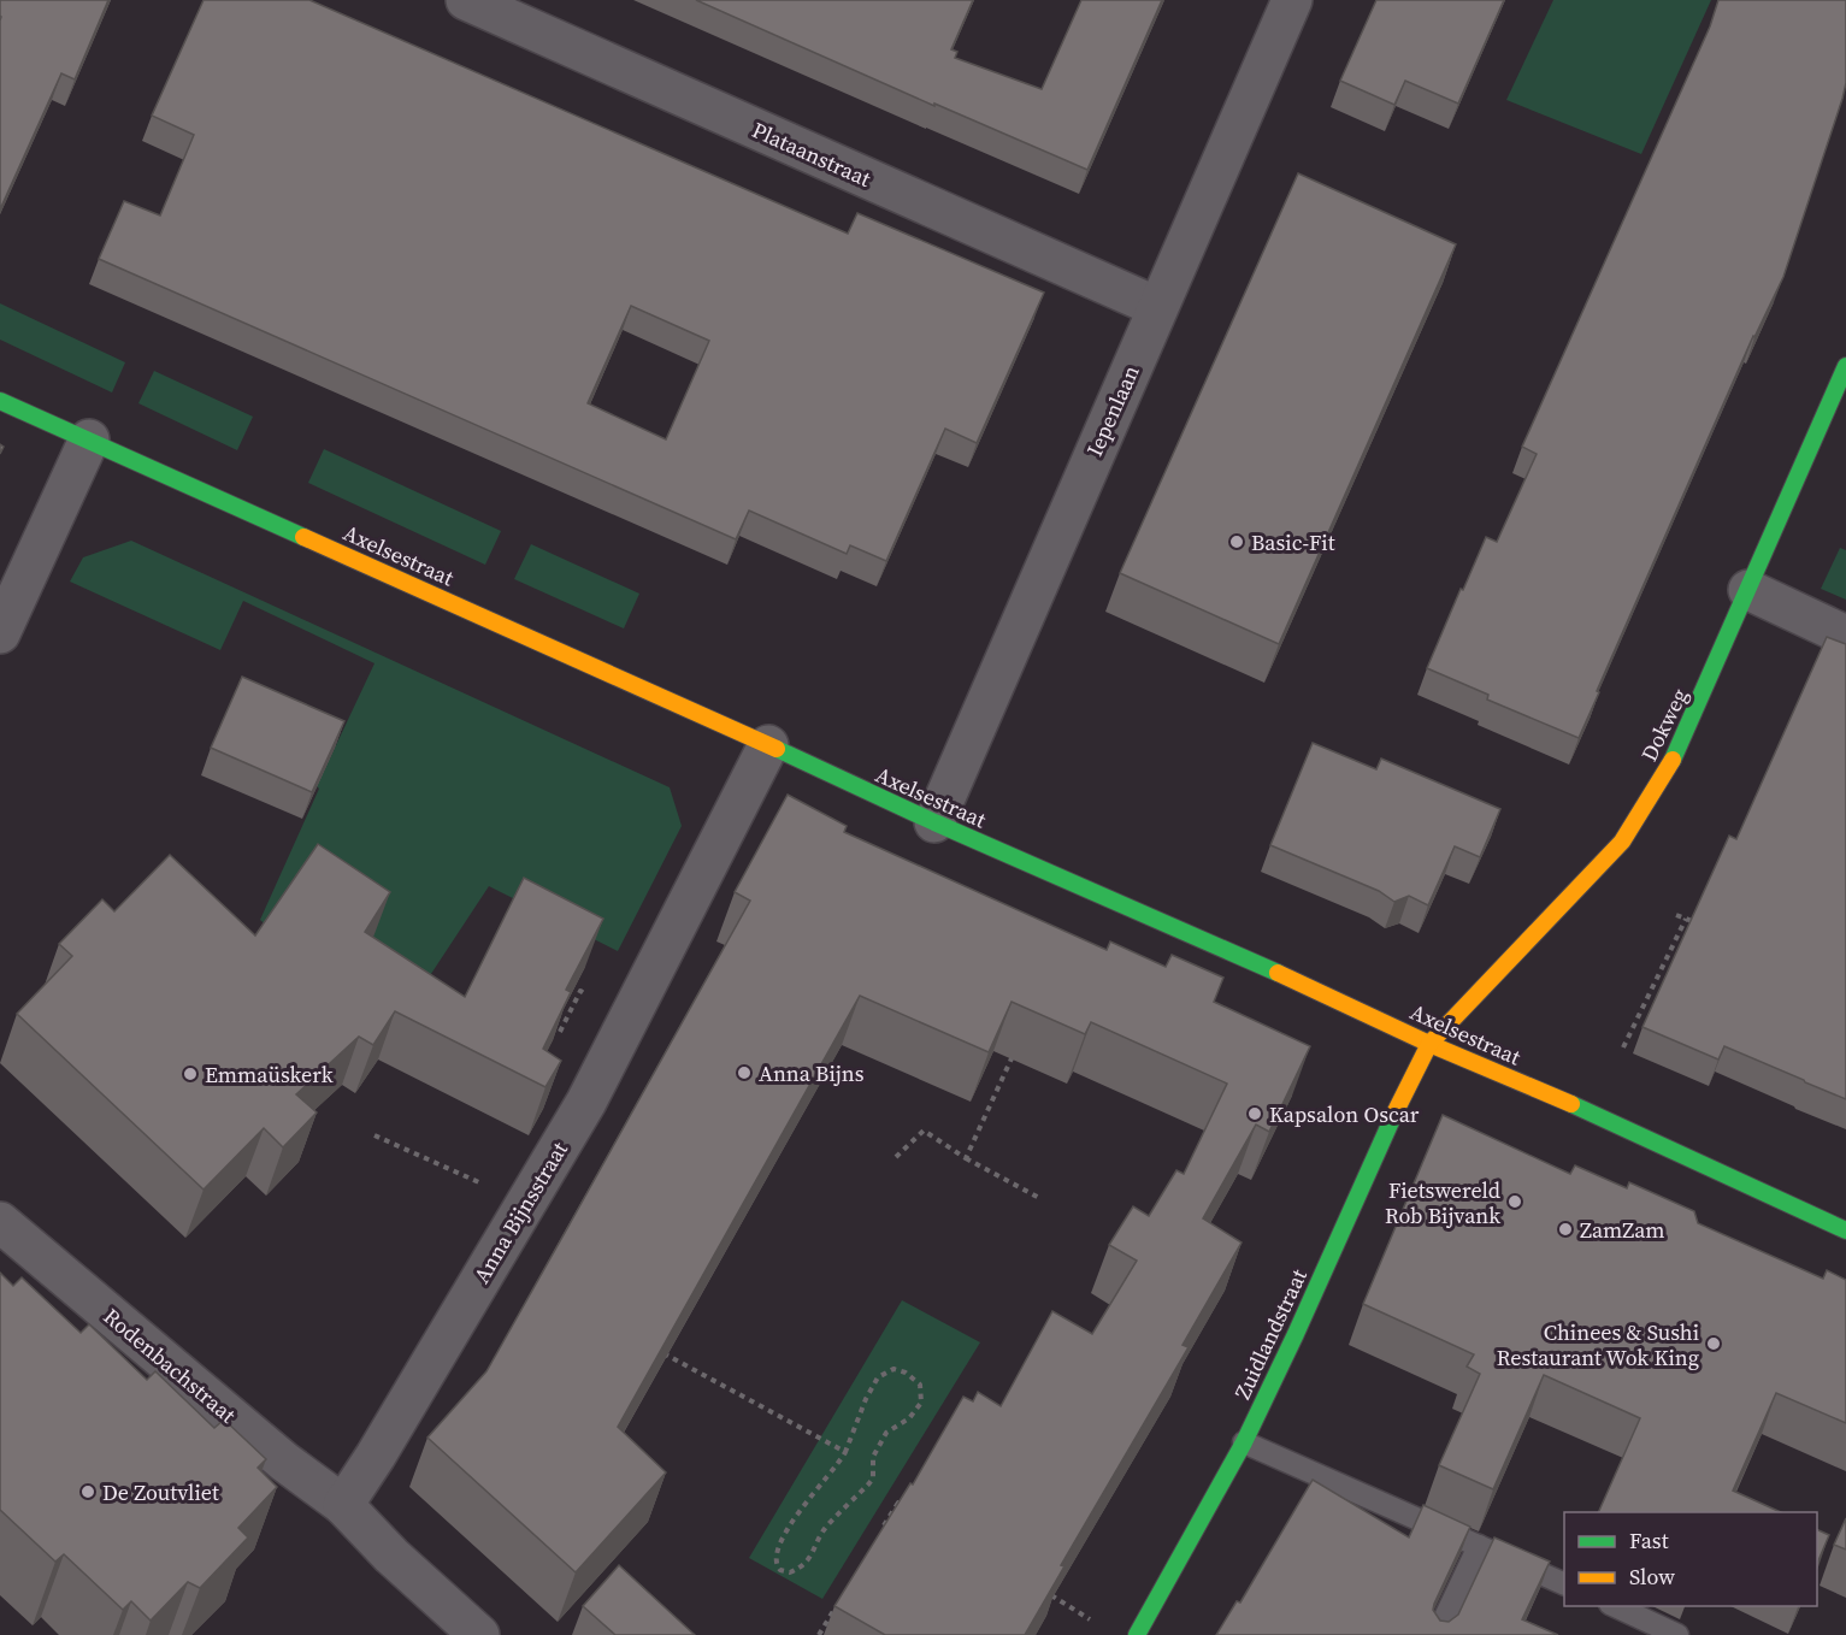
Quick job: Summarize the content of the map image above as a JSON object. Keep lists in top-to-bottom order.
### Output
{
  "streets": {
    "street": [
      "Plataanstraat",
      "Iepenlaan",
      "Axelsestraat",
      "Dokweg",
      "Anna Bijnsstraat",
      "Zuidlandstraat",
      "Rodenbachstraat"
    ]
  },
  "crossings": [
    ["Plataanstraat", "Iepenlaan"],
    ["Iepenlaan", "Axelsestraat"],
    ["Axelsestraat", "Dokweg"],
    ["Axelsestraat", "Anna Bijnsstraat"],
    ["Axelsestraat", "Zuidlandstraat"],
    ["Dokweg", "Zuidlandstraat"],
    ["Anna Bijnsstraat", "Rodenbachstraat"]
  ],
  "places": [
    "Basic-Fit",
    "Anna Bijns",
    "Emmaüskerk",
    "Kapsalon Oscar",
    "Fietswereld Rob Bijvank",
    "ZamZam",
    "Chinees & Sushi Restaurant Wok King",
    "De Zoutvliet"
  ],
  "legend": ["Fast", "Slow"]
}
